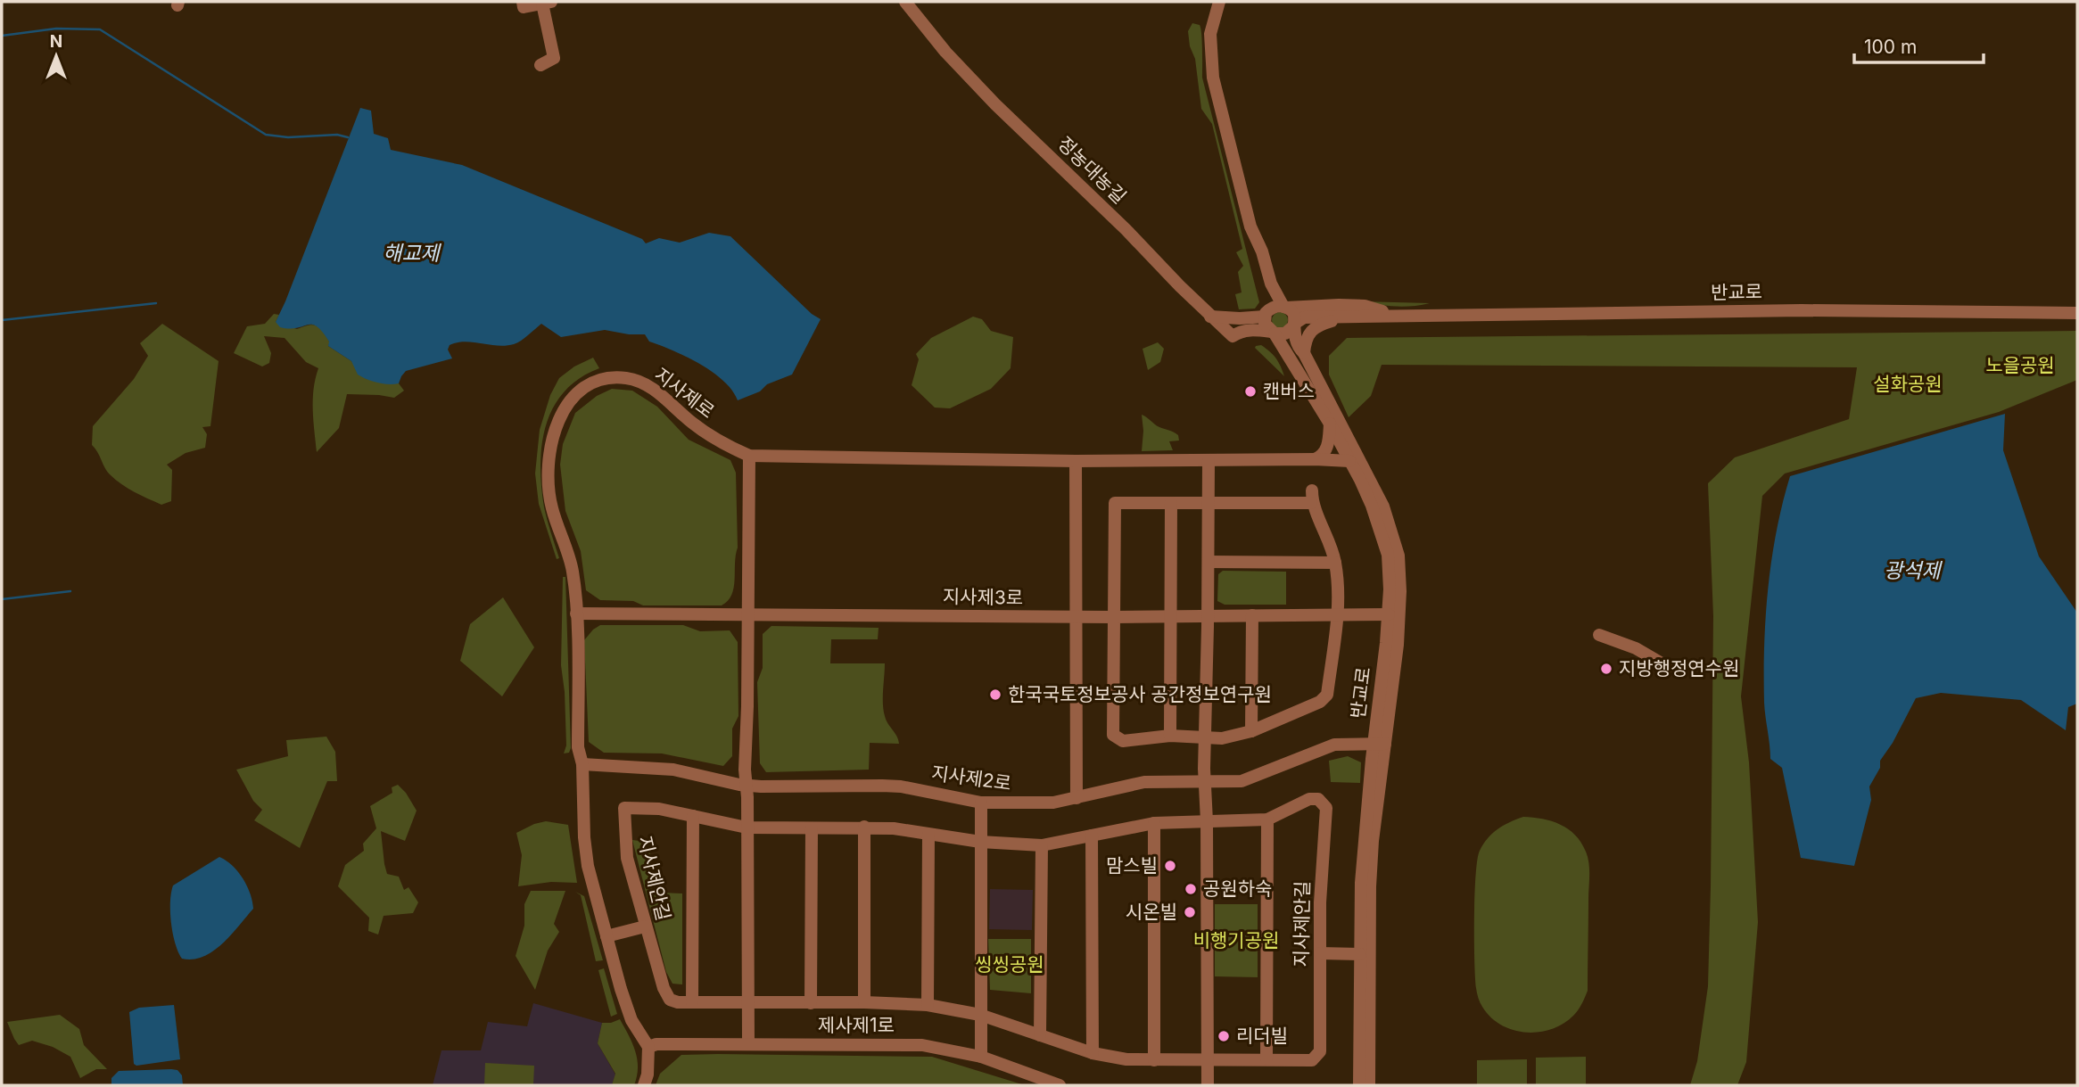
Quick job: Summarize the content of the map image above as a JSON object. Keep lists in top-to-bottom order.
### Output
{
  "streets": {
    "street": [
      "정농대농길",
      "반교로",
      "지사제로",
      "지사제3로",
      "지사제2로",
      "지사제안길",
      "제사제1로"
    ]
  },
  "crossings": [
    ["반교로", "지사제로"],
    ["반교로", "지사제3로"],
    ["반교로", "지사제2로"],
    ["지사제로", "지사제3로"],
    ["지사제로", "지사제2로"],
    ["지사제로", "제사제1로"]
  ],
  "water": ["해교제", "광석제"],
  "parks": [
    "노을공원",
    "설화공원",
    "비행기공원",
    "씽씽공원"
  ],
  "places": [
    "캔버스",
    "지방행정연수원",
    "한국국토정보공사 공간정보연구원",
    "맘스빌",
    "공원하숙",
    "시온빌",
    "리더빌"
  ],
  "scale_bar": "100 m",
  "north": "top"
}
